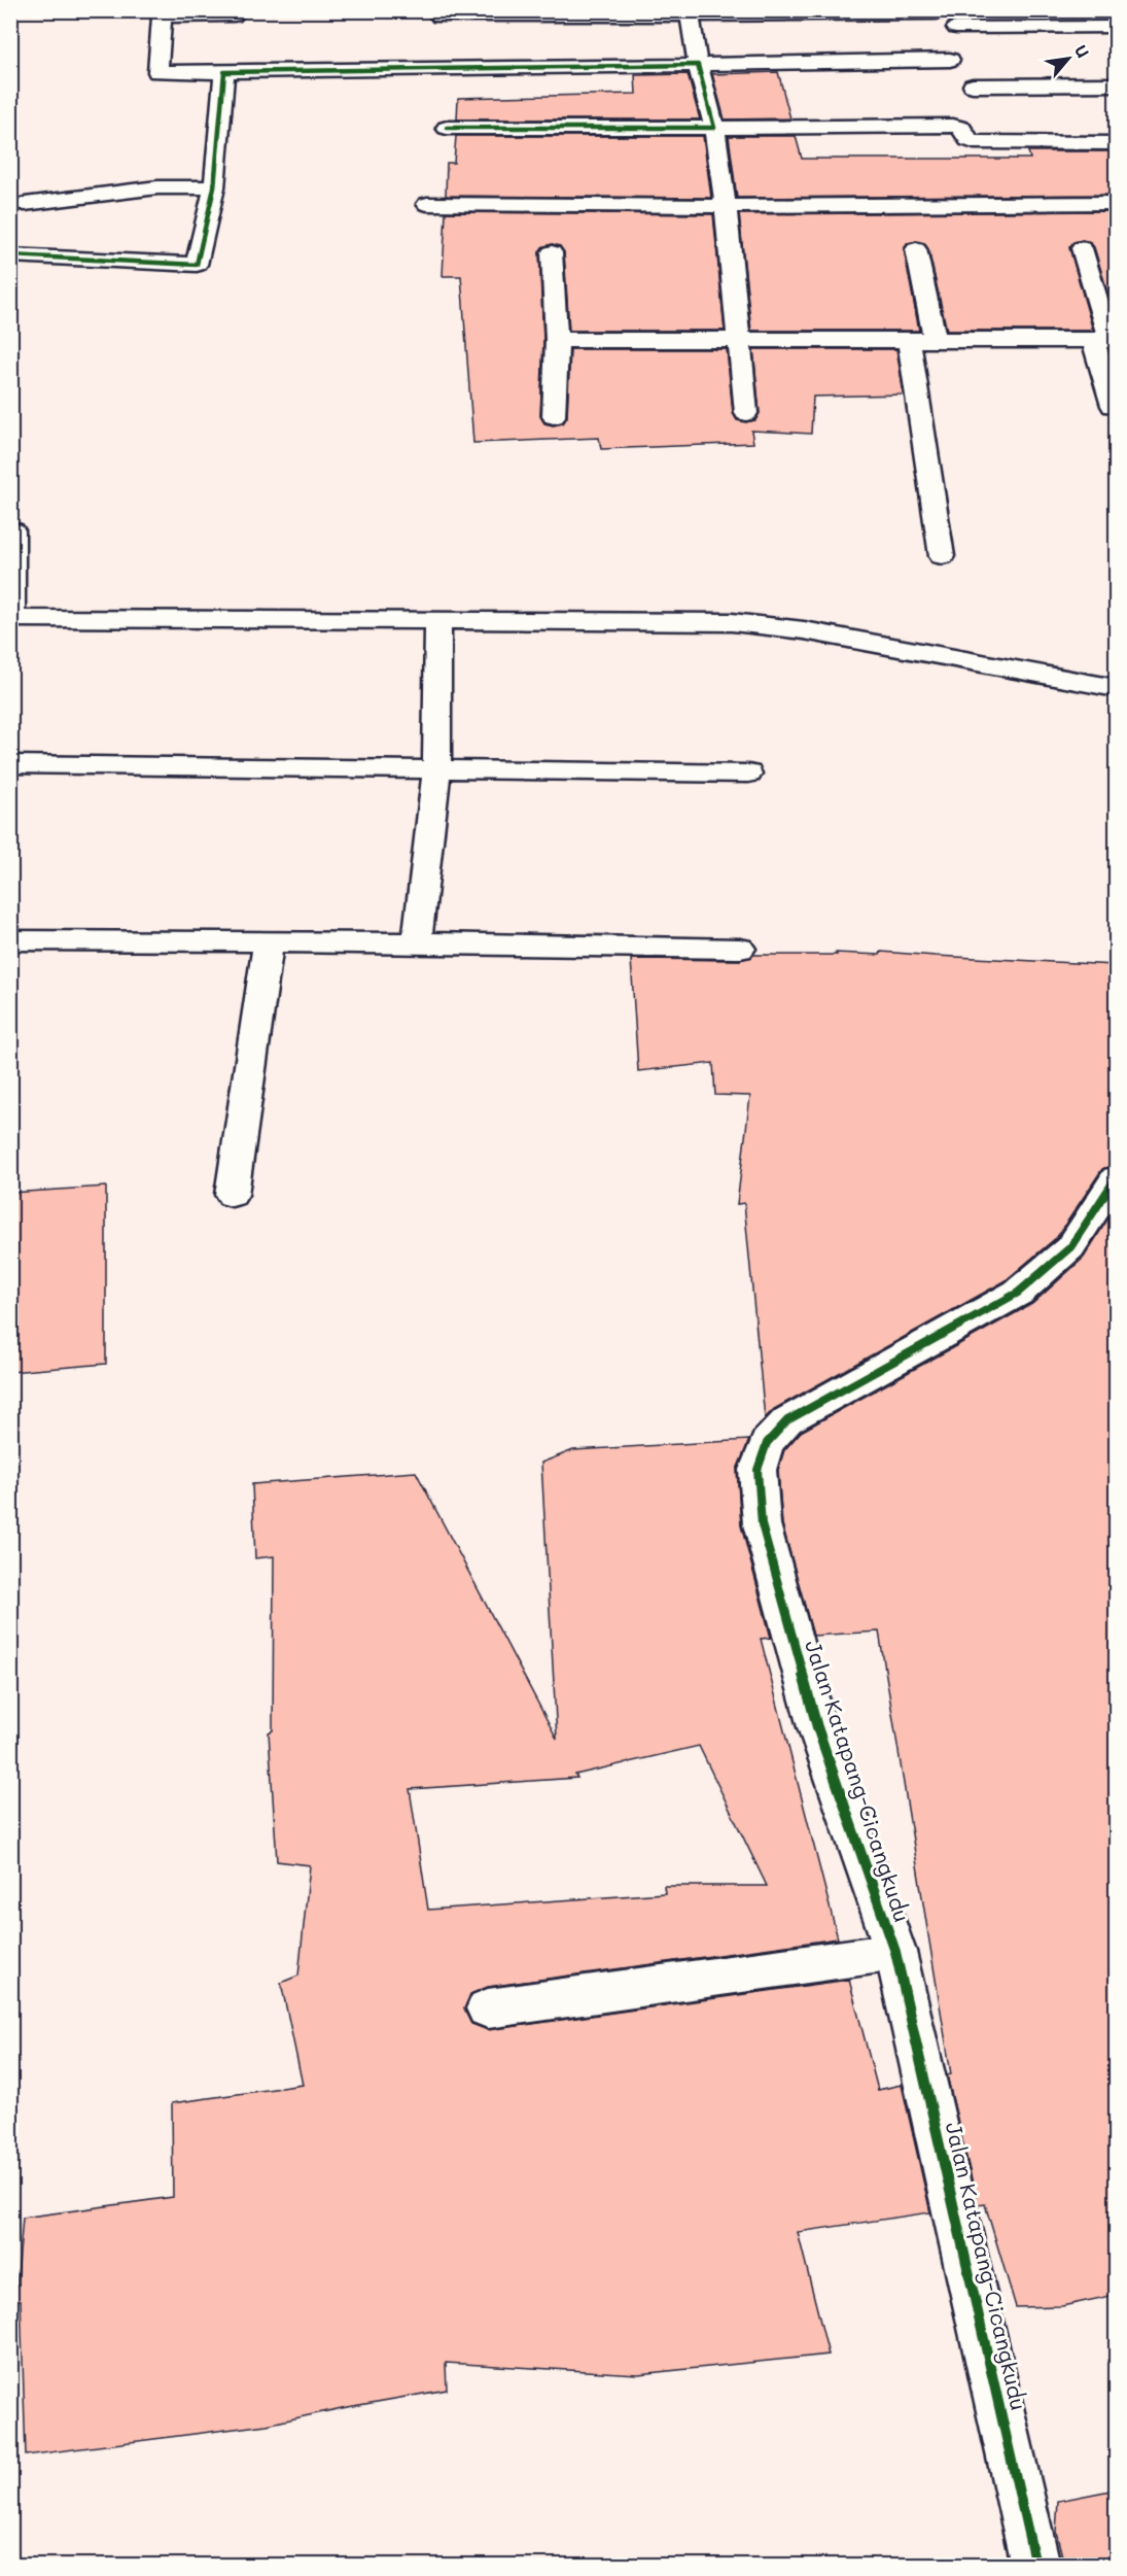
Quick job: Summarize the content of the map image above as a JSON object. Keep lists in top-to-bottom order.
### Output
{
  "streets": {
    "street": ["Jalan Katapang-Cicangkudu"]
  },
  "north": "top right"
}
